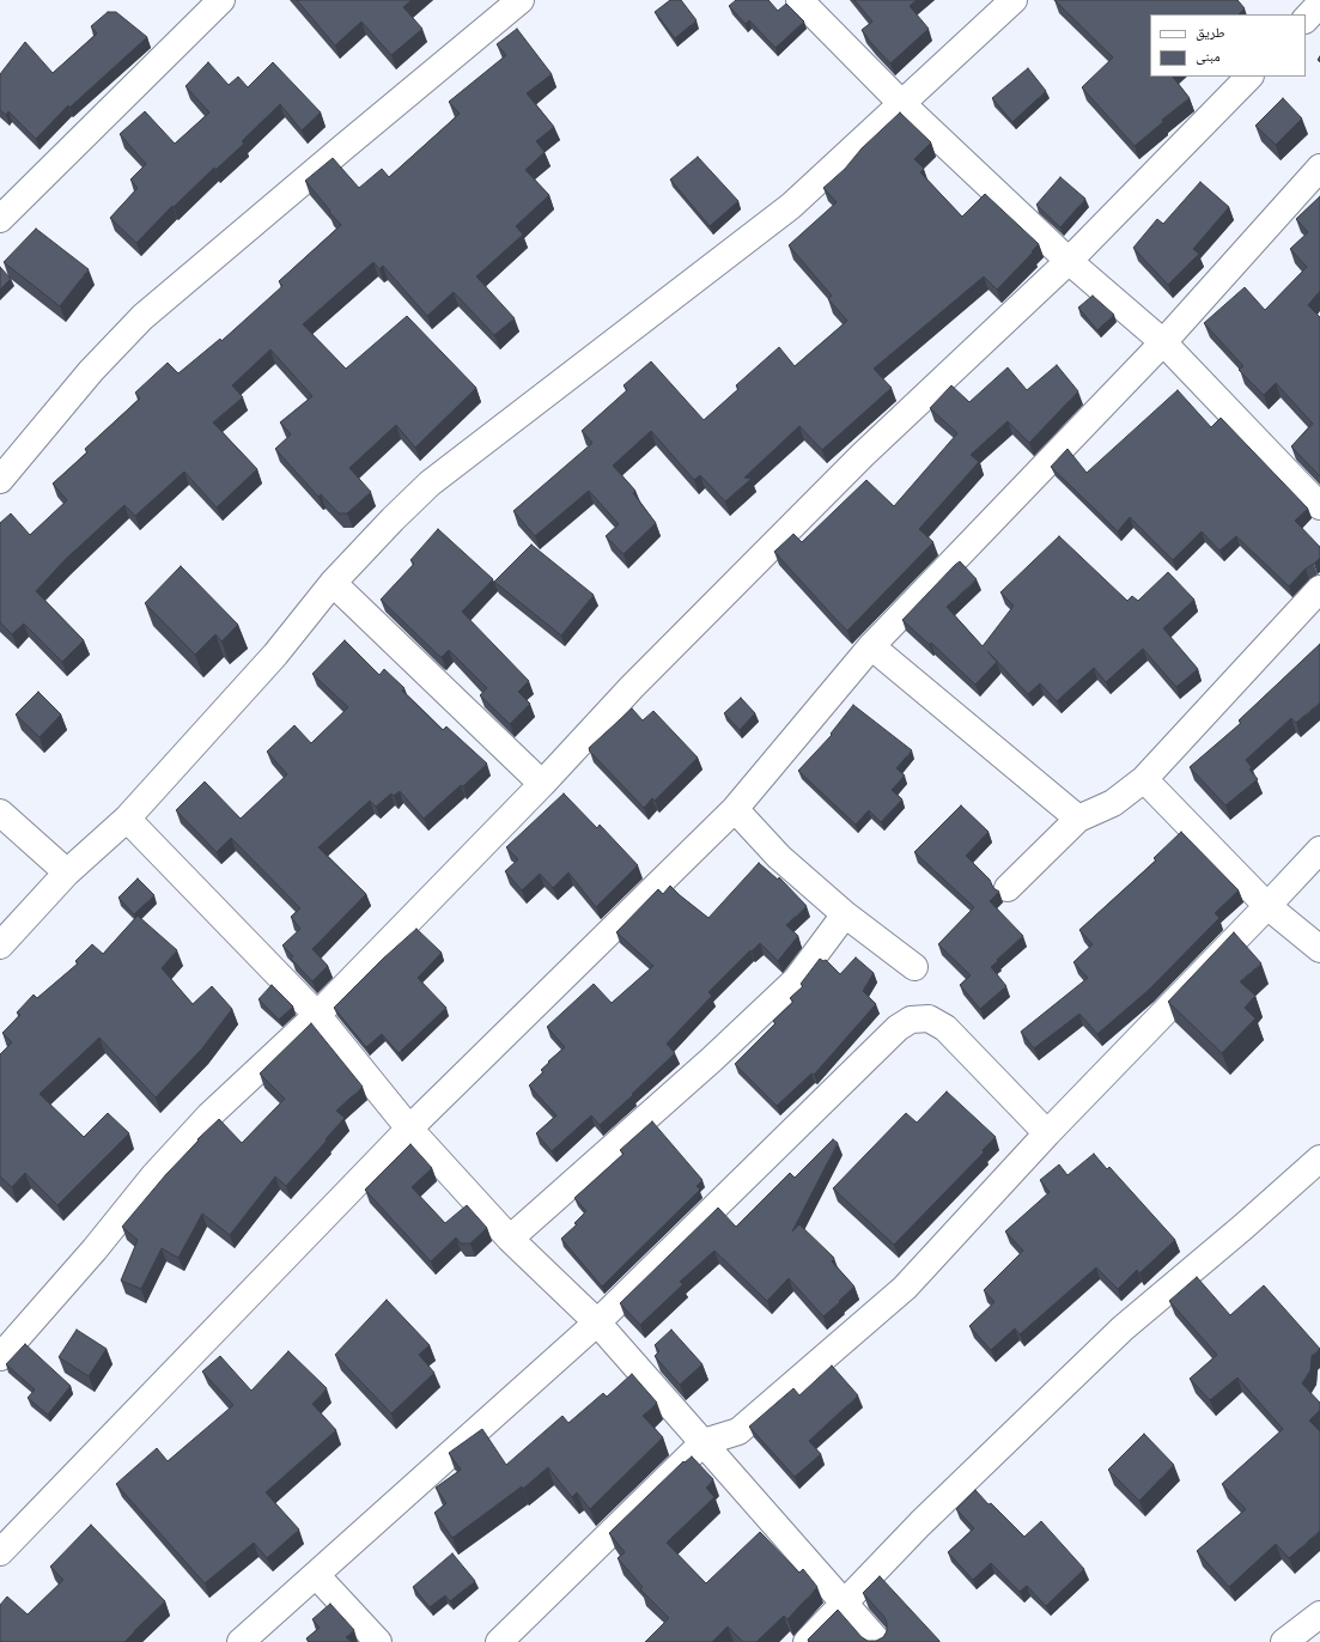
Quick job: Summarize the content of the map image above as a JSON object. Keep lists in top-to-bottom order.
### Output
{
  "legend": ["طريق", "مبنى"]
}
